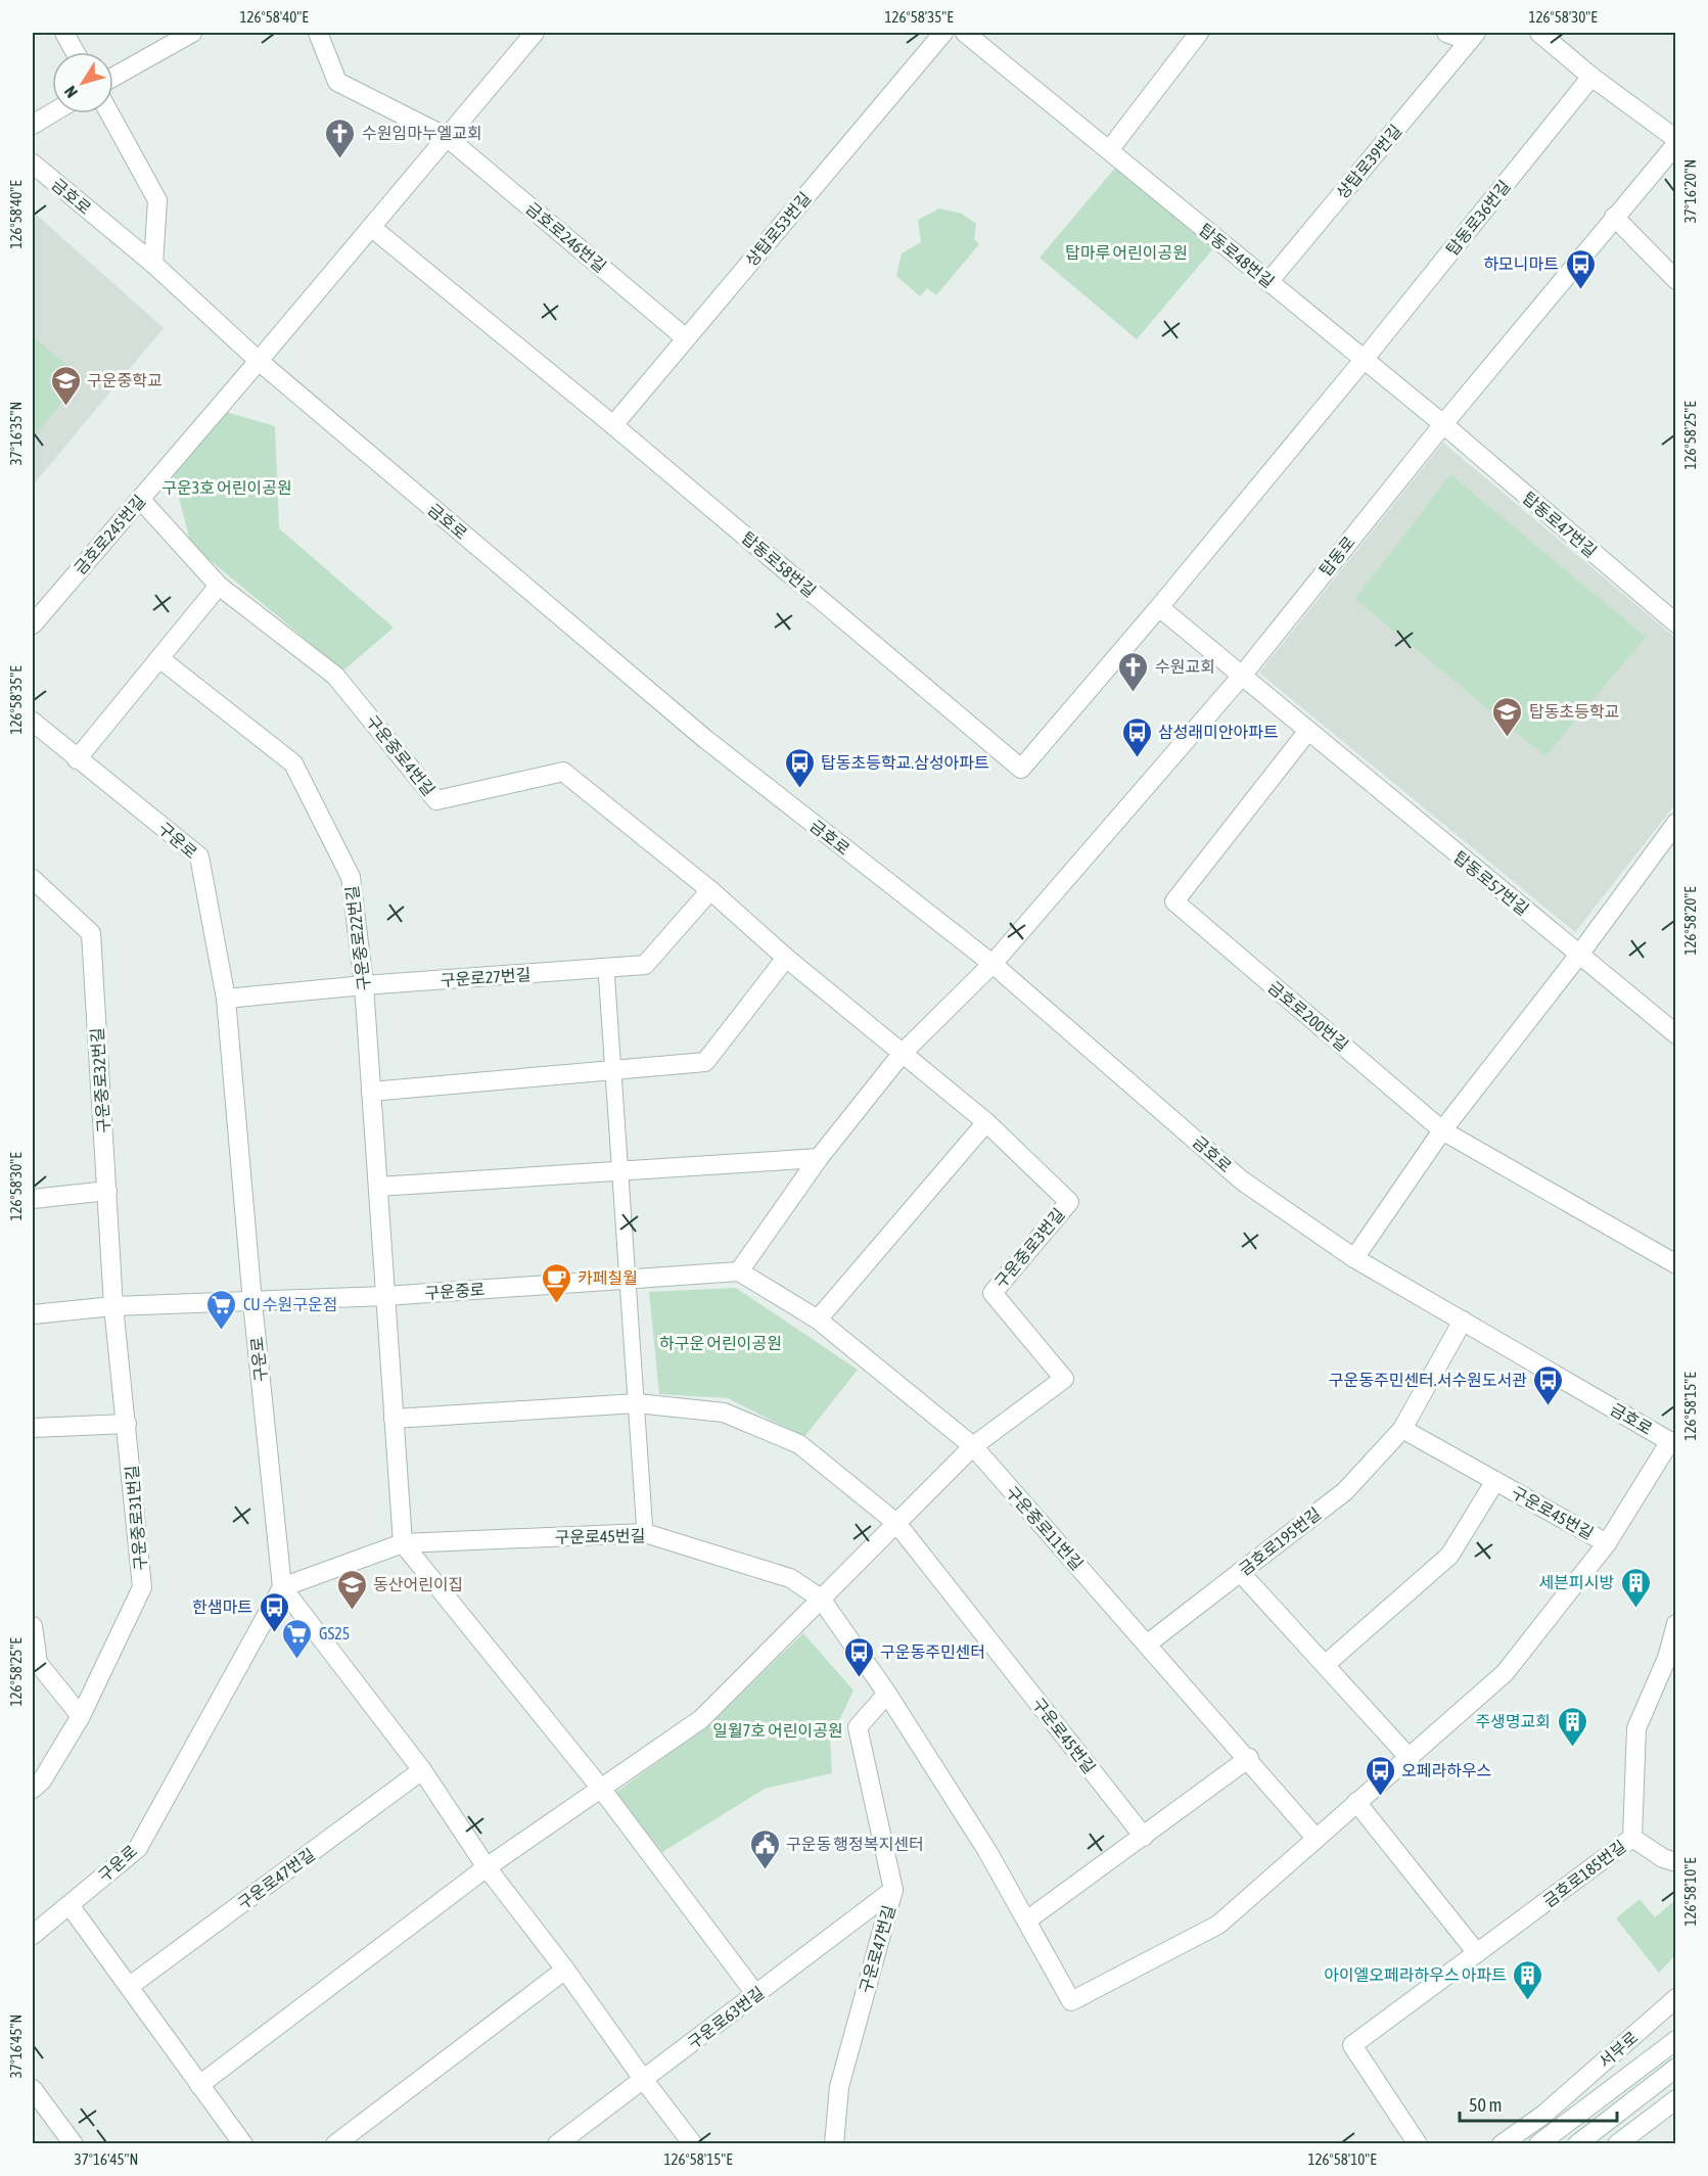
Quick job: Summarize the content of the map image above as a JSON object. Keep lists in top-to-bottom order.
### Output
{
  "streets": {
    "street": [
      "상탑로39번길",
      "금호로",
      "탑동로36번길",
      "상탑로53번길",
      "금호로246번길",
      "탑동로48번길",
      "탑동로47번길",
      "금호로245번길",
      "탑동로",
      "탑동로58번길",
      "구운중로4번길",
      "구운로",
      "탑동로57번길",
      "구운중로22번길",
      "구운로27번길",
      "금호로200번길",
      "구운중로32번길",
      "구운중로3번길",
      "구운중로",
      "구운로45번길",
      "구운중로31번길",
      "구운중로11번길",
      "금호로195번길",
      "금호로185번길",
      "구운로47번길",
      "구운로63번길",
      "서부로"
    ]
  },
  "crossings": [
    ["상탑로39번길", "탑동로48번길"],
    ["금호로", "금호로245번길"],
    ["금호로", "탑동로"],
    ["금호로", "구운로45번길"],
    ["금호로", "금호로195번길"],
    ["탑동로36번길", "탑동로48번길"],
    ["탑동로36번길", "탑동로58번길"],
    ["상탑로53번길", "금호로246번길"],
    ["상탑로53번길", "탑동로58번길"],
    ["탑동로48번길", "탑동로47번길"],
    ["탑동로48번길", "탑동로"],
    ["탑동로48번길", "탑동로58번길"],
    ["탑동로47번길", "탑동로"],
    ["금호로245번길", "구운중로4번길"],
    ["탑동로", "탑동로57번길"],
    ["구운중로4번길", "구운로27번길"],
    ["구운중로4번길", "구운중로3번길"],
    ["구운로", "구운로27번길"],
    ["구운로", "구운중로"],
    ["구운로", "구운로45번길"],
    ["탑동로57번길", "금호로200번길"],
    ["구운중로22번길", "구운로27번길"],
    ["구운중로22번길", "구운중로"],
    ["구운중로22번길", "구운로45번길"],
    ["구운중로32번길", "구운중로"],
    ["구운중로32번길", "구운중로31번길"],
    ["구운중로3번길", "구운중로11번길"],
    ["구운중로", "구운중로31번길"],
    ["구운중로", "구운중로11번길"],
    ["구운로45번길", "구운중로11번길"],
    ["구운로45번길", "구운로47번길"],
    ["구운중로11번길", "금호로195번길"],
    ["구운로47번길", "구운로63번길"]
  ],
  "parks": [
    "탑마루 어린이공원",
    "구운3호 어린이공원",
    "하구운 어린이공원",
    "일월7호 어린이공원"
  ],
  "places": {
    "church": ["수원임마누엘교회", "수원교회"],
    "bus stop": [
      "하모니마트",
      "삼성래미안아파트",
      "탑동초등학교.삼성아파트",
      "구운동주민센터.서수원도서관",
      "한샘마트",
      "구운동주민센터",
      "오페라하우스"
    ],
    "school or university": ["구운중학교", "탑동초등학교", "동산어린이집"],
    "cafe": ["카페칠월"],
    "supermarket": ["CU 수원구운점", "GS25"],
    "building": ["세븐피시방", "주생명교회", "아이엘오페라하우스 아파트"],
    "public building": ["구운동 행정복지센터"]
  },
  "scale_bar": "50 m",
  "north": "bottom left",
  "coordinates": [
    "126°58'40\"E",
    "126°58'35\"E",
    "126°58'30\"E",
    "37°16'20\"N",
    "37°16'35\"N",
    "126°58'25\"E",
    "126°58'20\"E",
    "126°58'15\"E",
    "126°58'10\"E",
    "37°16'45\"N"
  ]
}
